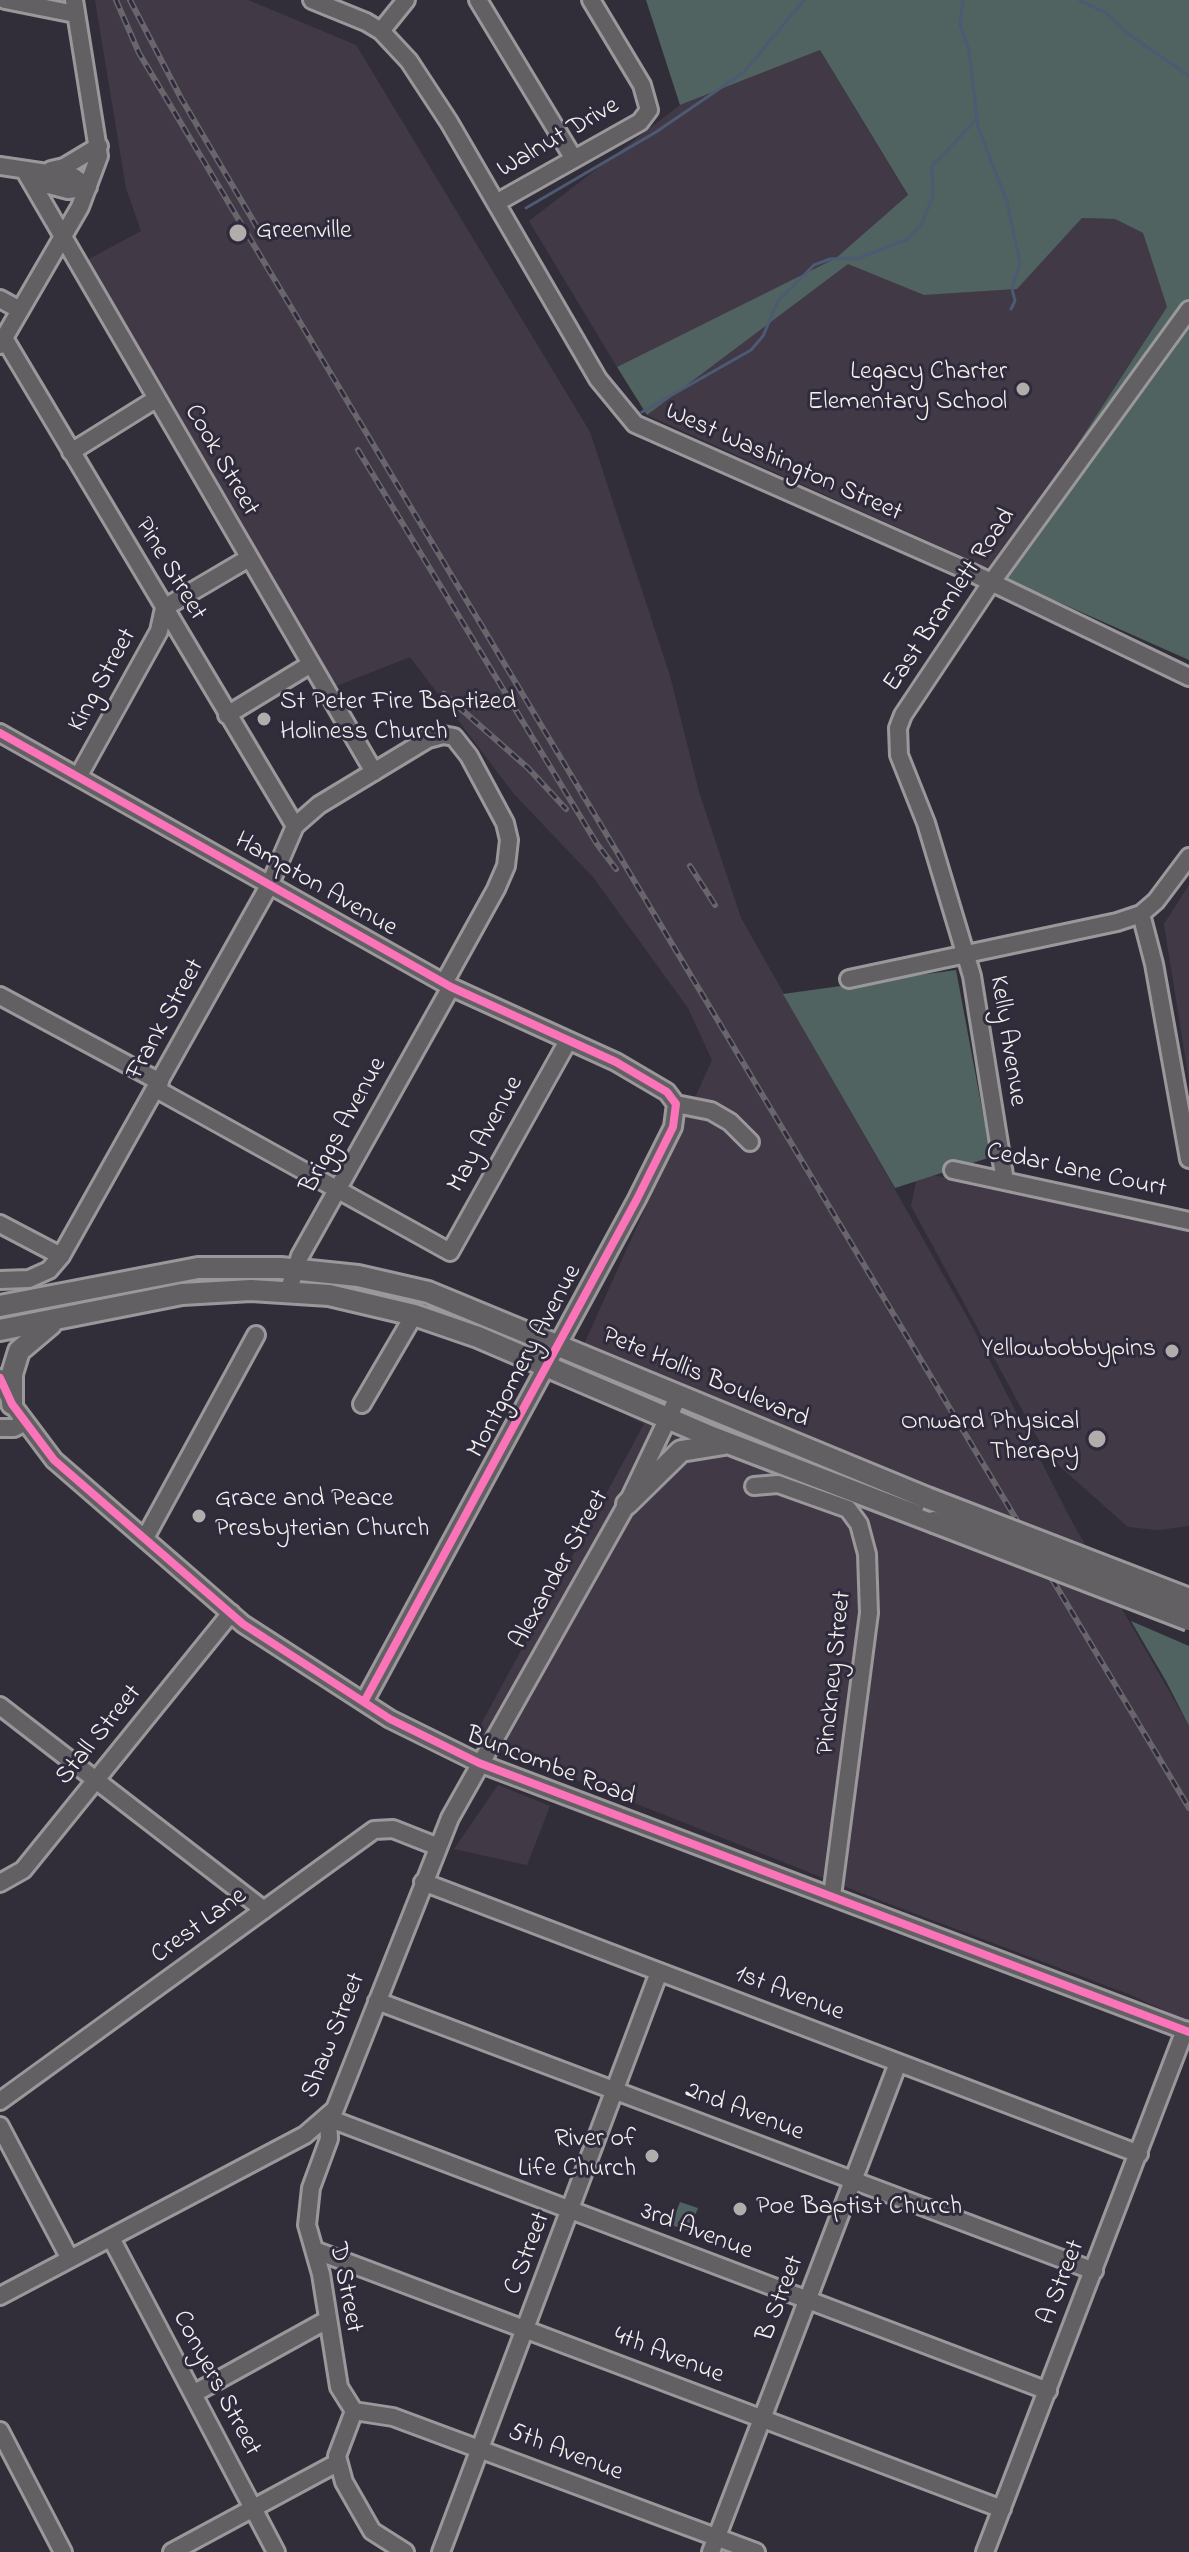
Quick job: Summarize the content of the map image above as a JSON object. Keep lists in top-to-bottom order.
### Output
{
  "streets": {
    "main road": ["Pete Hollis Boulevard"],
    "street": [
      "Walnut Drive",
      "Cook Street",
      "West Washington Street",
      "Pine Street",
      "East Bramlett Road",
      "King Street",
      "Hampton Avenue",
      "Frank Street",
      "Kelly Avenue",
      "Briggs Avenue",
      "May Avenue",
      "Cedar Lane Court",
      "Montgomery Avenue",
      "Alexander Street",
      "Pinckney Street",
      "Stall Street",
      "Buncombe Road",
      "Crest Lane",
      "1st Avenue",
      "Shaw Street",
      "2nd Avenue",
      "3rd Avenue",
      "C Street",
      "A Street",
      "D Street",
      "B Street",
      "4th Avenue",
      "Conyers Street",
      "5th Avenue"
    ]
  },
  "crossings": [
    ["Walnut Drive", "West Washington Street"],
    ["Cook Street", "King Street"],
    ["Cook Street", "Frank Street"],
    ["Cook Street", "Briggs Avenue"],
    ["West Washington Street", "East Bramlett Road"],
    ["Pine Street", "King Street"],
    ["Pine Street", "Frank Street"],
    ["East Bramlett Road", "Kelly Avenue"],
    ["King Street", "Hampton Avenue"],
    ["Hampton Avenue", "Frank Street"],
    ["Hampton Avenue", "Briggs Avenue"],
    ["Hampton Avenue", "May Avenue"],
    ["Hampton Avenue", "Montgomery Avenue"],
    ["Frank Street", "Briggs Avenue"],
    ["Kelly Avenue", "Cedar Lane Court"],
    ["Briggs Avenue", "May Avenue"],
    ["Briggs Avenue", "Pete Hollis Boulevard"],
    ["Montgomery Avenue", "Pete Hollis Boulevard"],
    ["Montgomery Avenue", "Buncombe Road"],
    ["Pete Hollis Boulevard", "Alexander Street"],
    ["Alexander Street", "Buncombe Road"],
    ["Alexander Street", "Shaw Street"],
    ["Pinckney Street", "Buncombe Road"],
    ["Stall Street", "Buncombe Road"],
    ["Buncombe Road", "Shaw Street"],
    ["Buncombe Road", "A Street"],
    ["Crest Lane", "Shaw Street"],
    ["1st Avenue", "Shaw Street"],
    ["1st Avenue", "C Street"],
    ["1st Avenue", "A Street"],
    ["1st Avenue", "B Street"],
    ["Shaw Street", "2nd Avenue"],
    ["Shaw Street", "3rd Avenue"],
    ["Shaw Street", "D Street"],
    ["Shaw Street", "Conyers Street"],
    ["2nd Avenue", "C Street"],
    ["2nd Avenue", "A Street"],
    ["2nd Avenue", "B Street"],
    ["3rd Avenue", "C Street"],
    ["3rd Avenue", "A Street"],
    ["3rd Avenue", "D Street"],
    ["3rd Avenue", "B Street"],
    ["C Street", "4th Avenue"],
    ["C Street", "5th Avenue"],
    ["A Street", "4th Avenue"],
    ["D Street", "4th Avenue"],
    ["D Street", "5th Avenue"],
    ["B Street", "4th Avenue"],
    ["B Street", "5th Avenue"]
  ],
  "places": [
    "Greenville",
    "Legacy Charter Elementary School",
    "St Peter Fire Baptized Holiness Church",
    "Yellowbobbypins",
    "Onward Physical Therapy",
    "Grace and Peace Presbyterian Church",
    "River of Life Church",
    "Poe Baptist Church"
  ]
}
